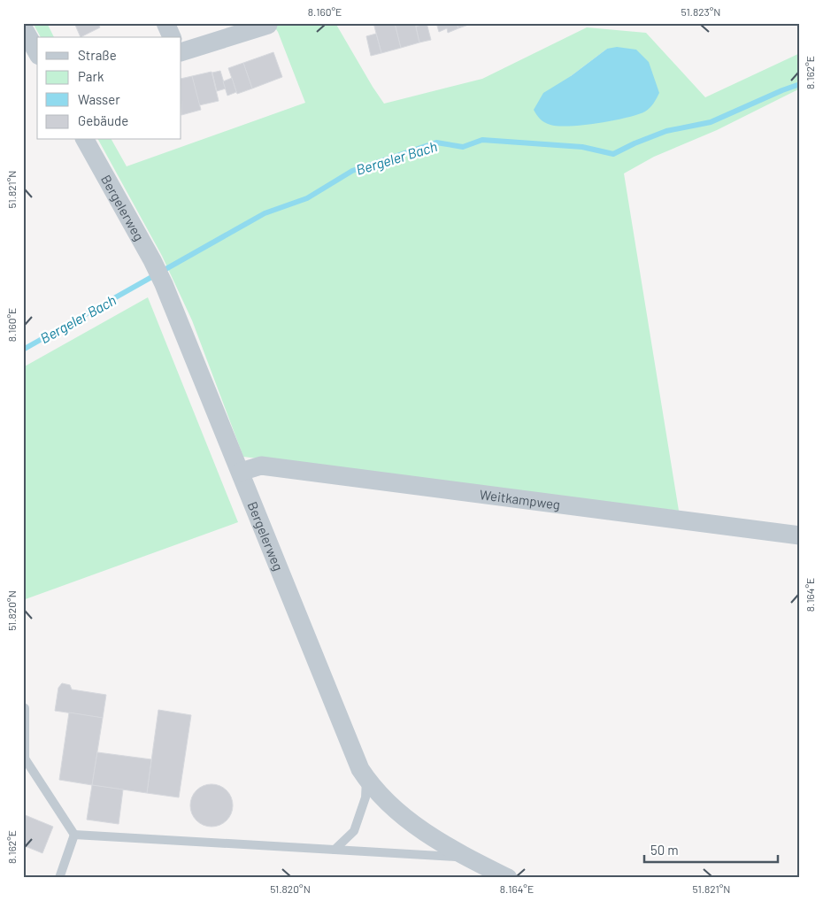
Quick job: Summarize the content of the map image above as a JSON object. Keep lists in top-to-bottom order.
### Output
{
  "streets": {
    "street": ["Bergelerweg", "Weitkampweg"]
  },
  "crossings": [
    ["Bergelerweg", "Weitkampweg"]
  ],
  "water": ["Bergeler Bach"],
  "legend": [
    "Straße",
    "Park",
    "Wasser",
    "Gebäude"
  ],
  "scale_bar": "50 m",
  "coordinates": [
    "8.160°E",
    "51.823°N",
    "8.162°E",
    "51.821°N",
    "8.164°E",
    "51.820°N"
  ]
}
